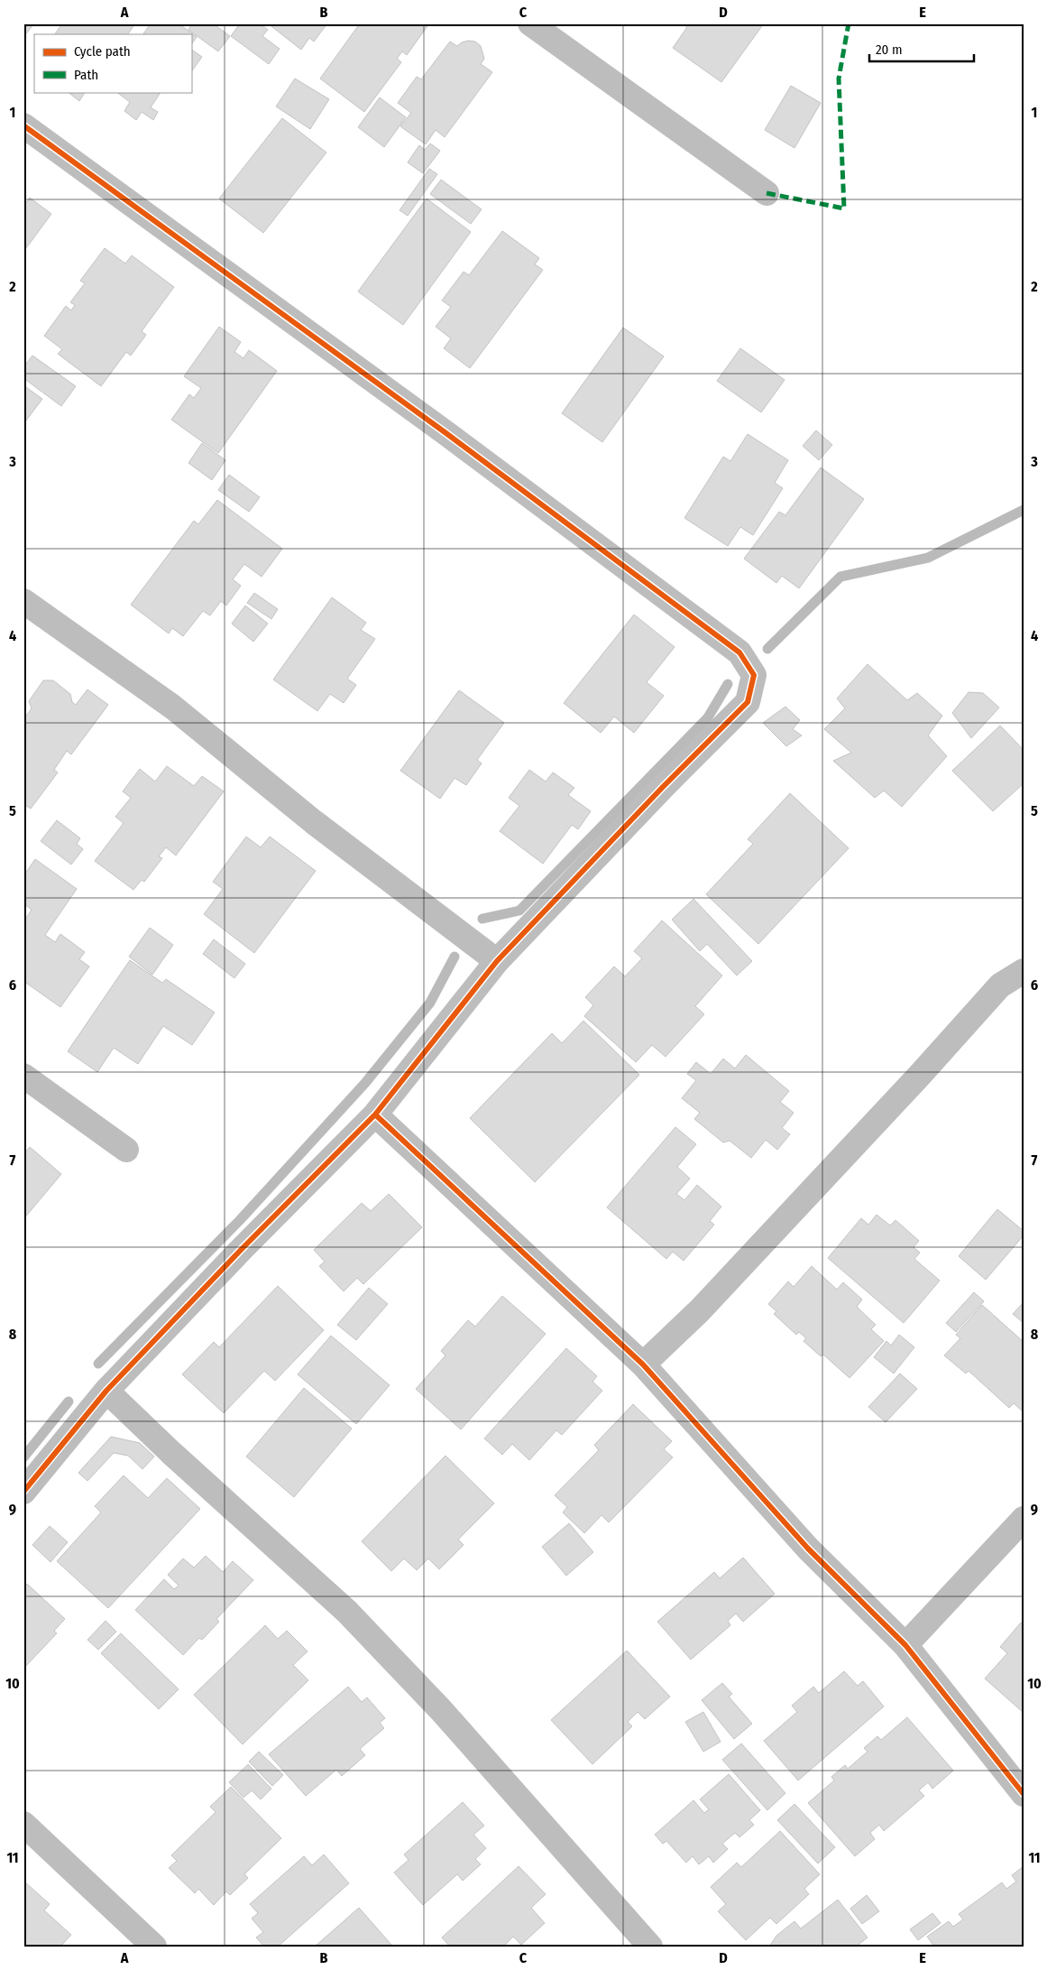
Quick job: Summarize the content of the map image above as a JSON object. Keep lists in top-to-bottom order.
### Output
{
  "legend": ["Cycle path", "Path"],
  "scale_bar": "20 m",
  "grid": {
    "columns": [
      "A",
      "B",
      "C",
      "D",
      "E"
    ],
    "rows": [
      "1",
      "2",
      "3",
      "4",
      "5",
      "6",
      "7",
      "8",
      "9",
      "10",
      "11"
    ]
  }
}
